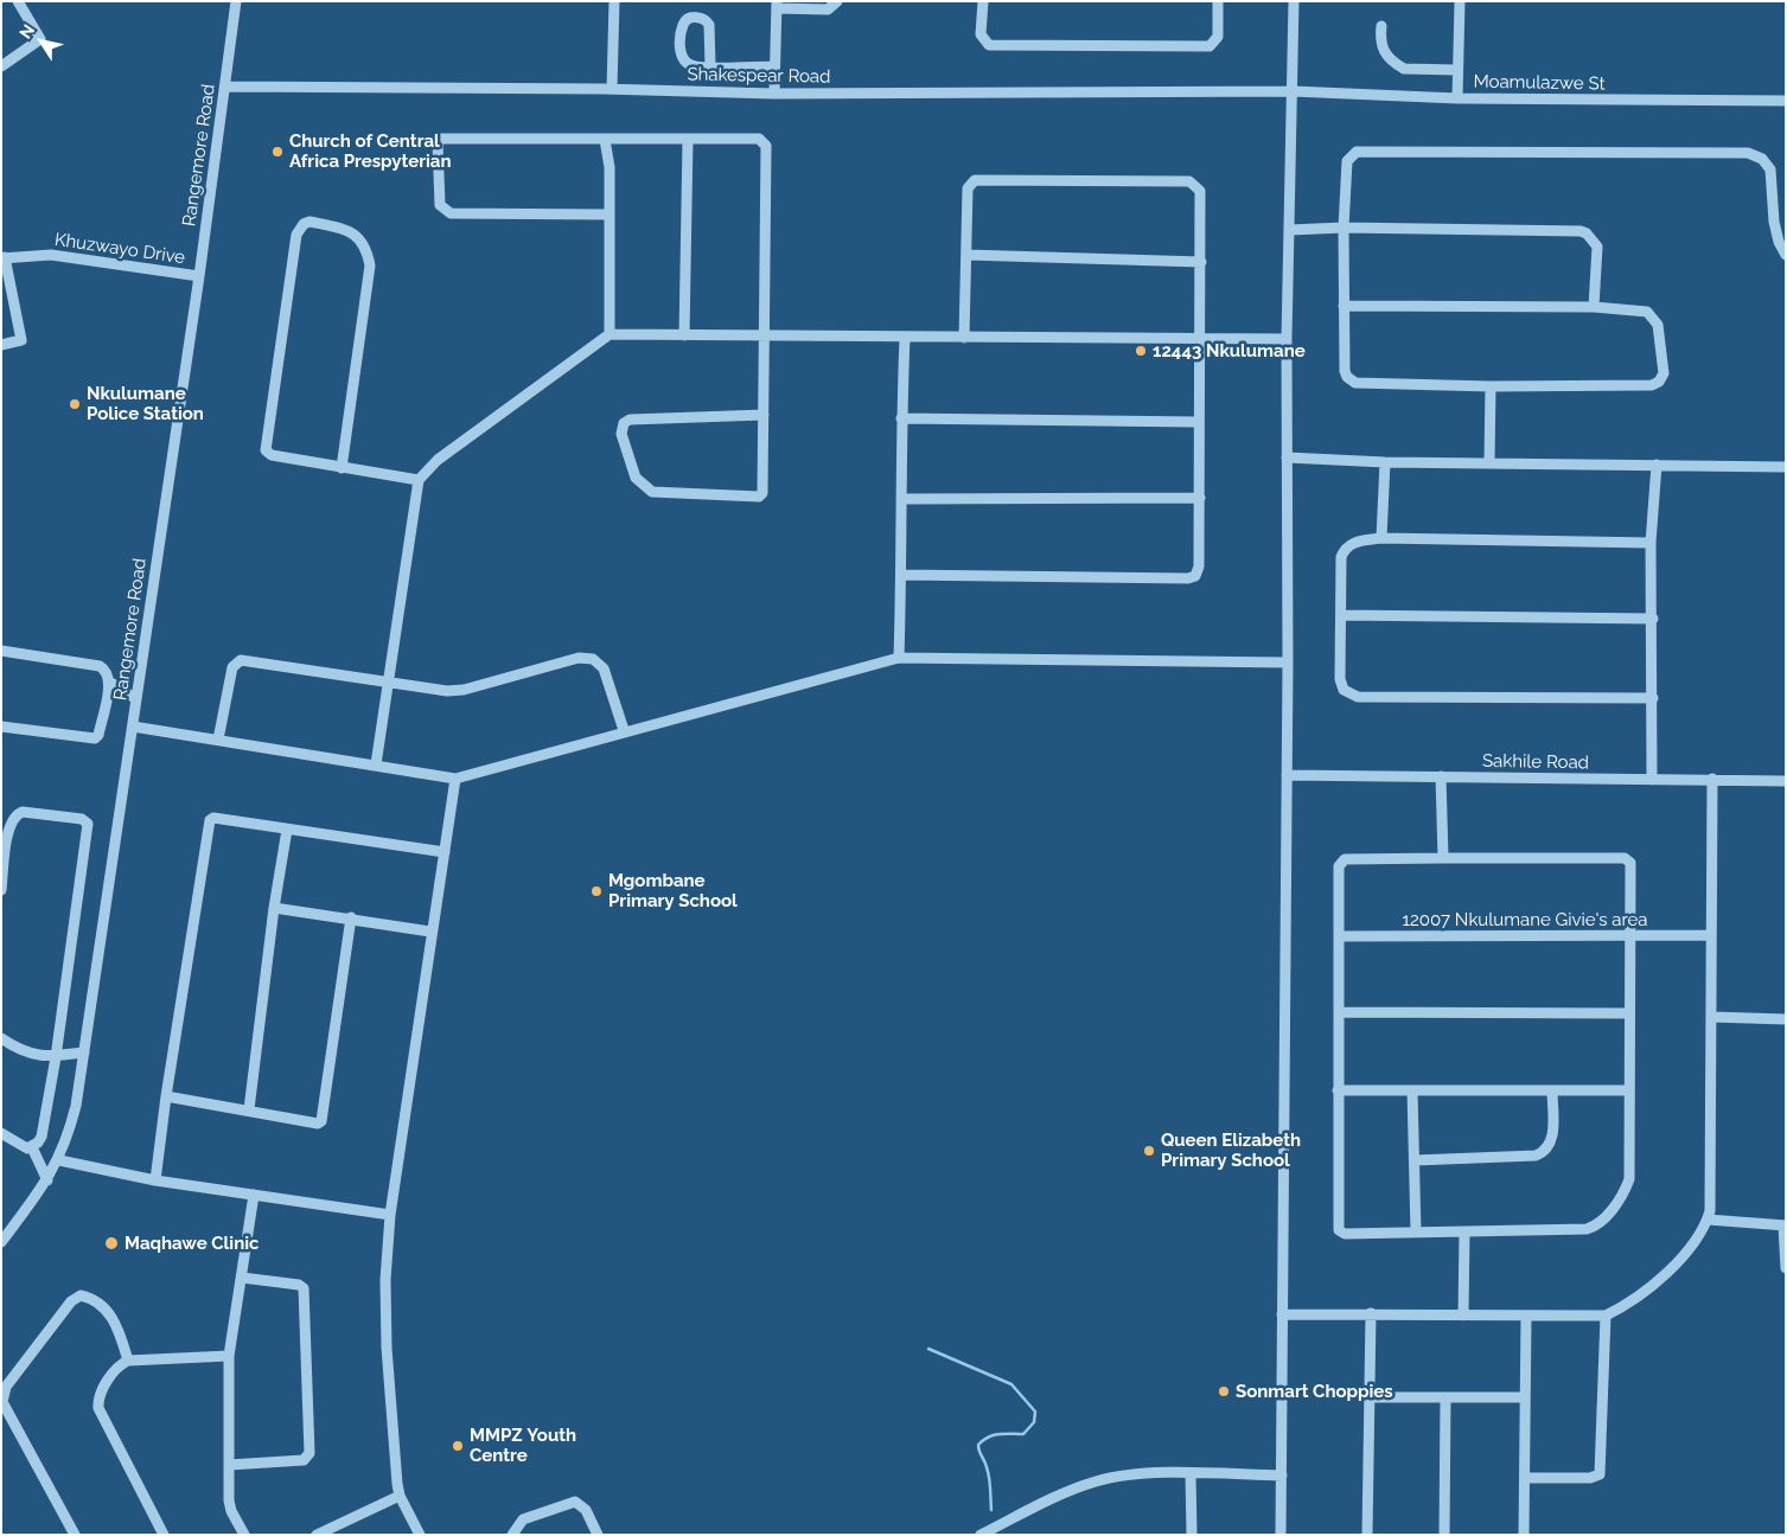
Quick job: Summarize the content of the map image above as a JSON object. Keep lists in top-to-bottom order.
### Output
{
  "streets": {
    "street": [
      "Shakespear Road",
      "Moamulazwe St",
      "Rangemore Road",
      "Khuzwayo Drive",
      "Sakhile Road",
      "12007 Nkulumane Givie's area"
    ]
  },
  "crossings": [
    ["Shakespear Road", "Moamulazwe St"],
    ["Shakespear Road", "Rangemore Road"],
    ["Rangemore Road", "Khuzwayo Drive"]
  ],
  "places": [
    "Church of Central Africa Prespyterian",
    "12443 Nkulumane",
    "Nkulumane Police Station",
    "Mgombane Primary School",
    "Queen Elizabeth Primary School",
    "Maqhawe Clinic",
    "Sonmart Choppies",
    "MMPZ Youth Centre"
  ],
  "north": "top left"
}
